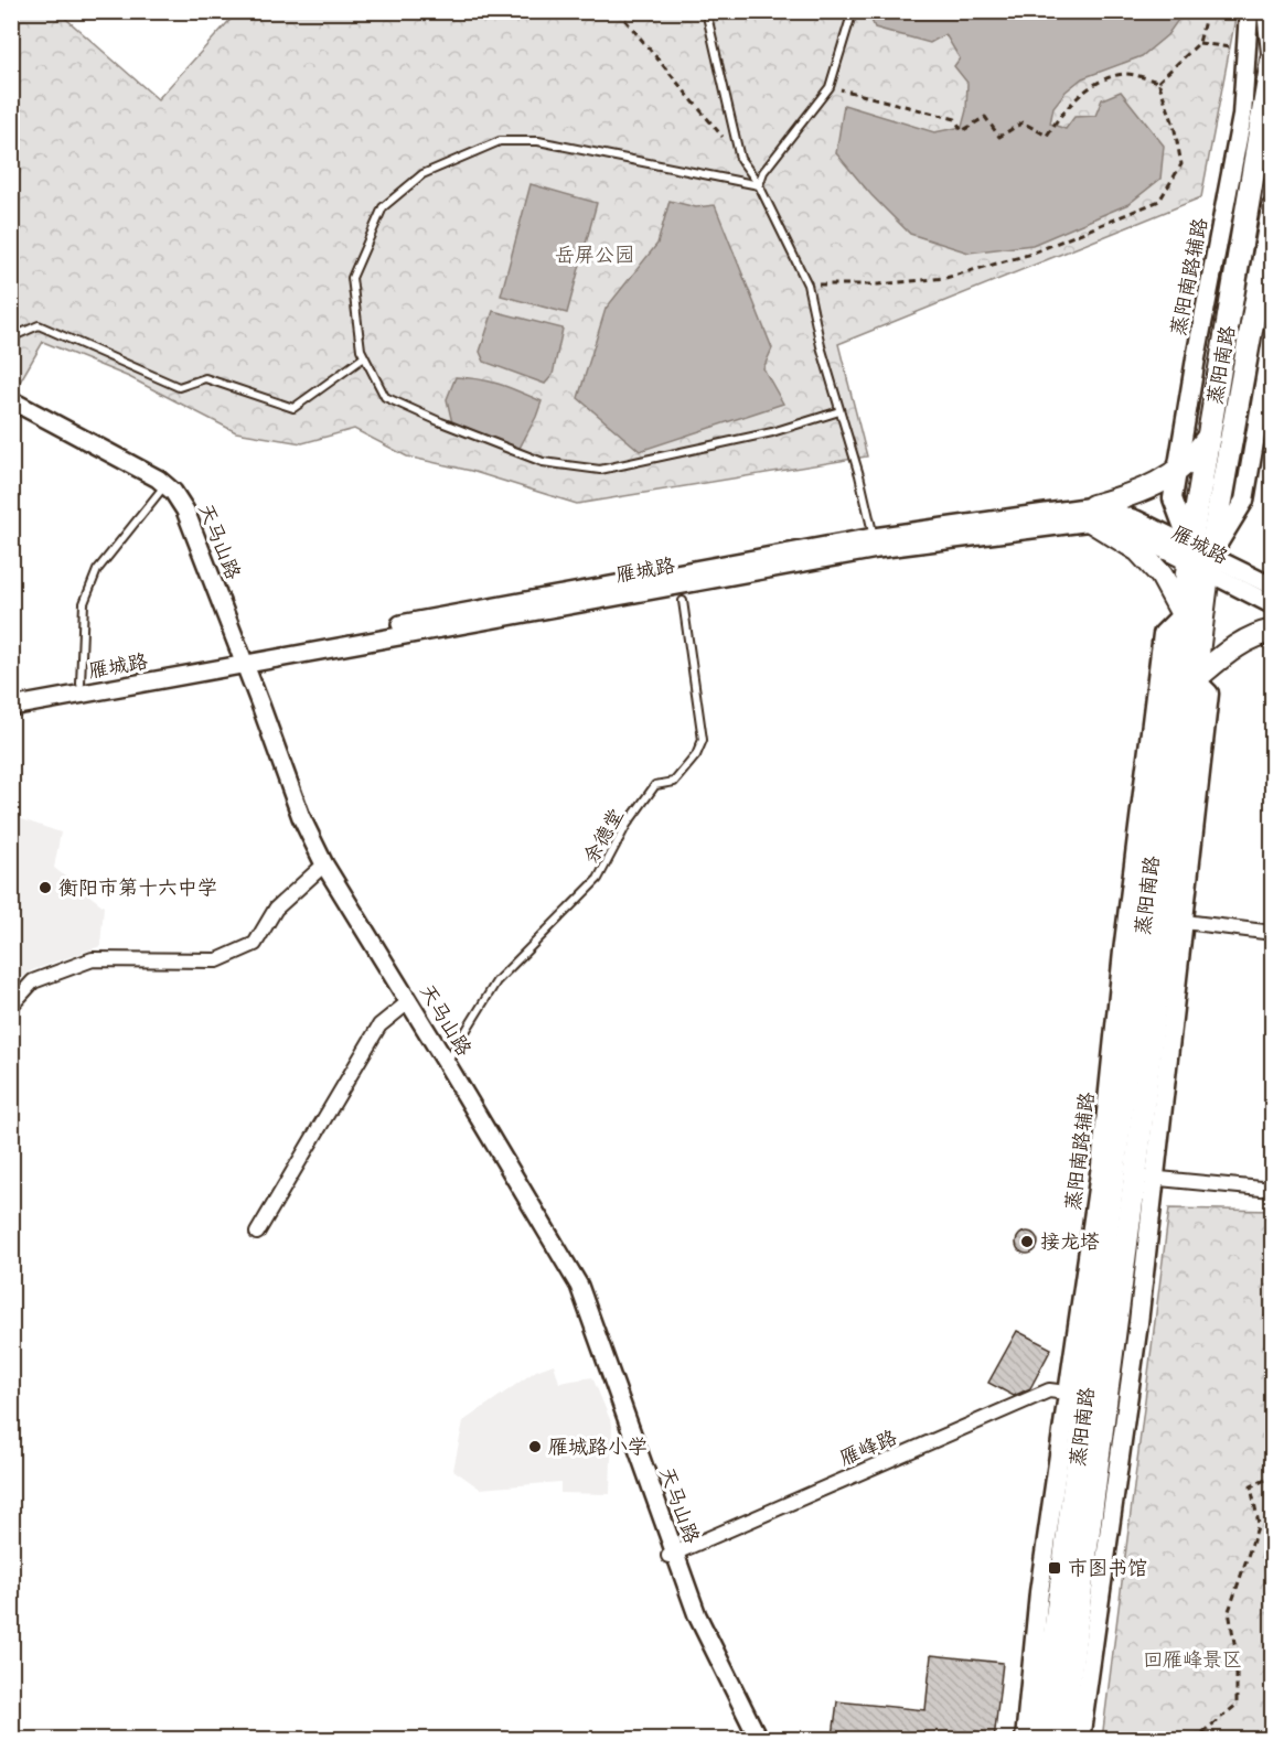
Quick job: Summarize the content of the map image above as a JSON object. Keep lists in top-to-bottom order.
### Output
{
  "streets": {
    "main road": ["蒸阳南路辅路", "蒸阳南路"],
    "street": ["天马山路", "雁城路", "雁峰路"],
    "lane": ["余德堂"]
  },
  "crossings": [
    ["蒸阳南路辅路", "蒸阳南路"],
    ["蒸阳南路辅路", "雁城路"],
    ["蒸阳南路", "雁城路"],
    ["蒸阳南路", "雁峰路"],
    ["天马山路", "雁城路"],
    ["天马山路", "余德堂"],
    ["天马山路", "雁峰路"]
  ],
  "parks": ["岳屏公园", "回雁峰景区"],
  "places": {
    "other": ["衡阳市第十六中学", "接龙塔", "雁城路小学"],
    "transit": ["市图书馆"]
  }
}
